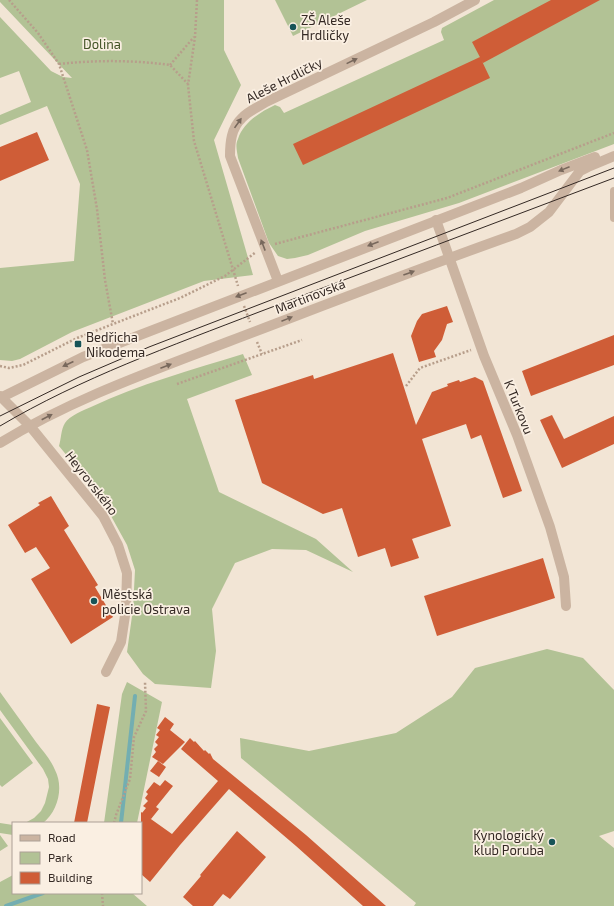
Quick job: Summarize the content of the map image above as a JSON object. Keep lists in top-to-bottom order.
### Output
{
  "streets": {
    "street": [
      "Aleše Hrdličky",
      "Martinovská",
      "K Turkovu",
      "Heyrovského"
    ]
  },
  "crossings": [
    ["Aleše Hrdličky", "Martinovská"],
    ["Martinovská", "K Turkovu"],
    ["Martinovská", "Heyrovského"]
  ],
  "one_way": ["Aleše Hrdličky"],
  "parks": ["Dolina"],
  "places": {
    "other": ["ZŠ Aleše Hrdličky", "Městská policie Ostrava", "Kynologický klub Poruba"],
    "transit": ["Bedřicha Nikodema"]
  },
  "legend": ["Road", "Park", "Building"]
}
